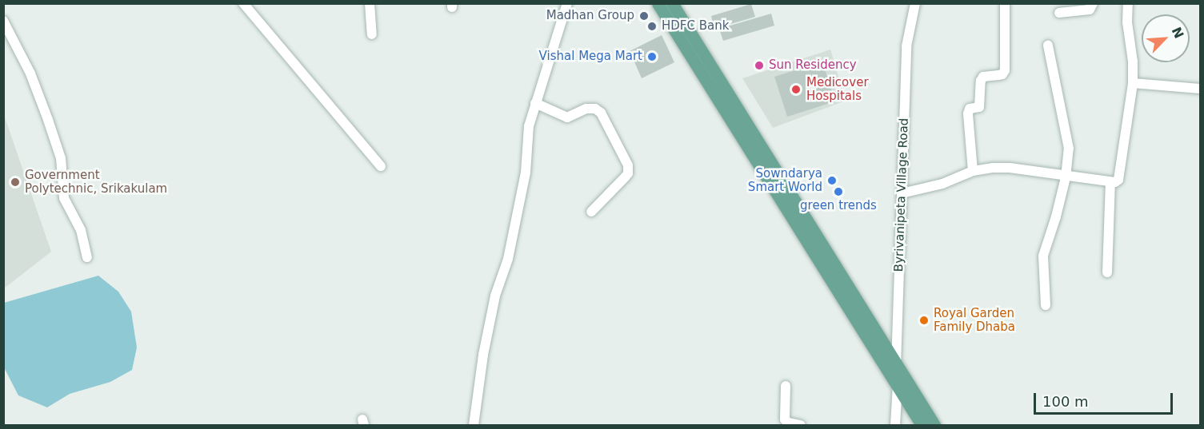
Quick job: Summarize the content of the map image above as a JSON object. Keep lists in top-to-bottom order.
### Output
{
  "streets": {
    "street": ["Byrivanipeta Village Road"]
  },
  "places": [
    "Madhan Group",
    "HDFC Bank",
    "Vishal Mega Mart",
    "Sun Residency",
    "Medicover Hospitals",
    "Sowndarya Smart World",
    "Government Polytechnic, Srikakulam",
    "green trends",
    "Royal Garden Family Dhaba"
  ],
  "scale_bar": "100 m",
  "north": "top right"
}
